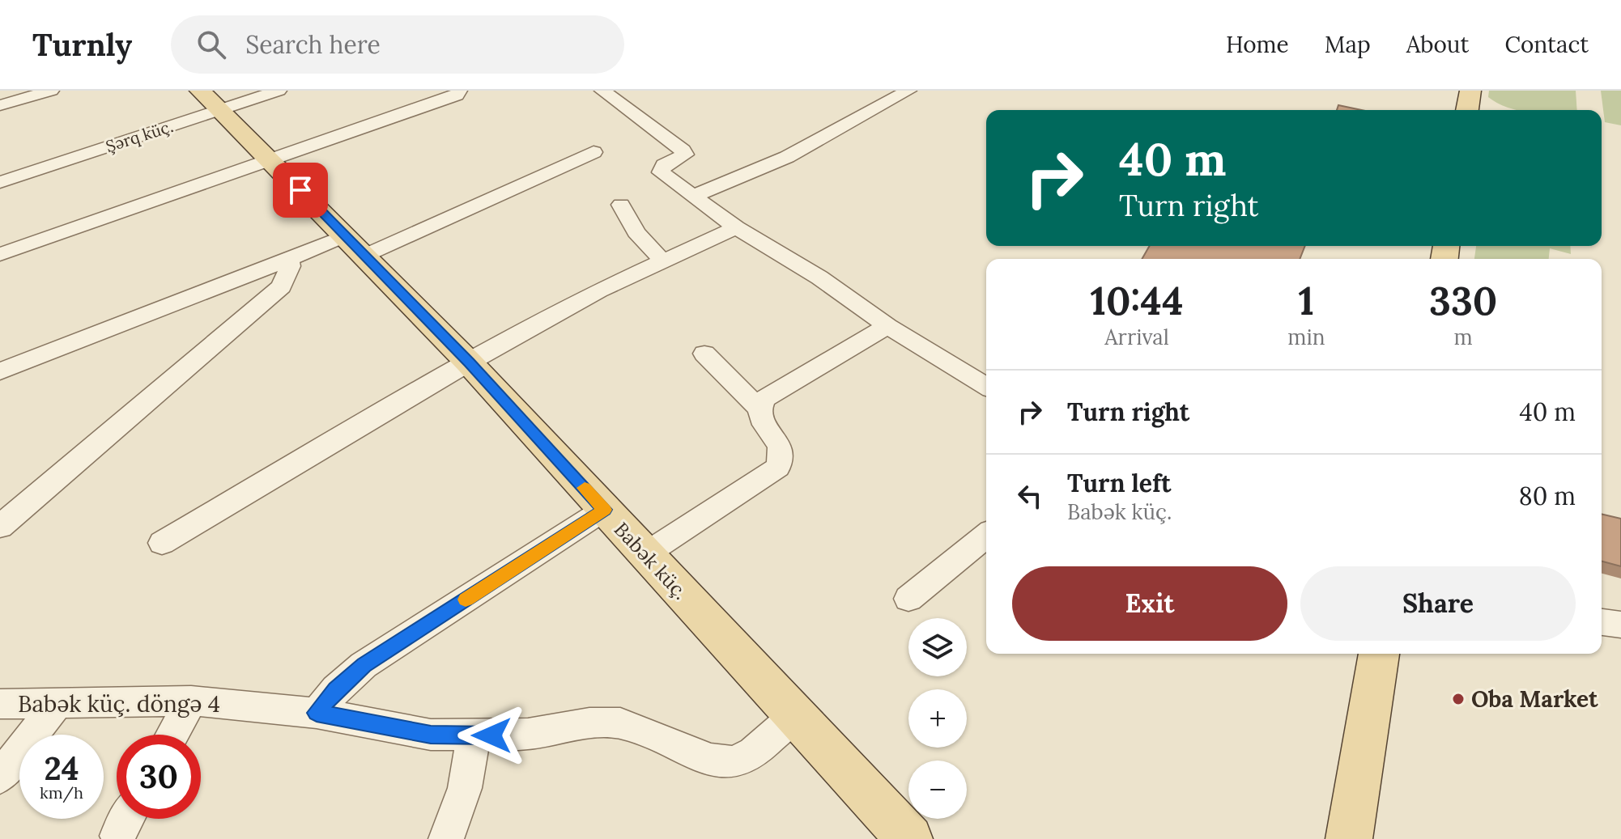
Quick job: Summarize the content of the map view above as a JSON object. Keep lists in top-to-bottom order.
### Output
{
  "streets": {
    "main road": ["Babək küç."],
    "street": ["Şərq küç.", "Babək küç. döngə 4"]
  },
  "crossings": [
    ["Şərq küç.", "Babək küç."],
    ["Babək küç.", "Babək küç. döngə 4"]
  ],
  "places": ["Oba Market"],
  "page": {
    "header": "Turnly",
    "search": "Search here",
    "nav": [
      "Home",
      "Map",
      "About",
      "Contact"
    ],
    "turn": ["40 m", "Turn right"],
    "eta": [
      "10:44",
      "Arrival",
      "1",
      "min",
      "330",
      "m"
    ],
    "list": [
      {
        "name": "Turn right",
        "value": "40 m"
      },
      {
        "name": "Turn left",
        "note": "Babək küç.",
        "value": "80 m"
      }
    ],
    "buttons": ["Exit", "Share"],
    "map_buttons": ["+", "−"],
    "speed": "24 km/h",
    "limit": "30"
  }
}
